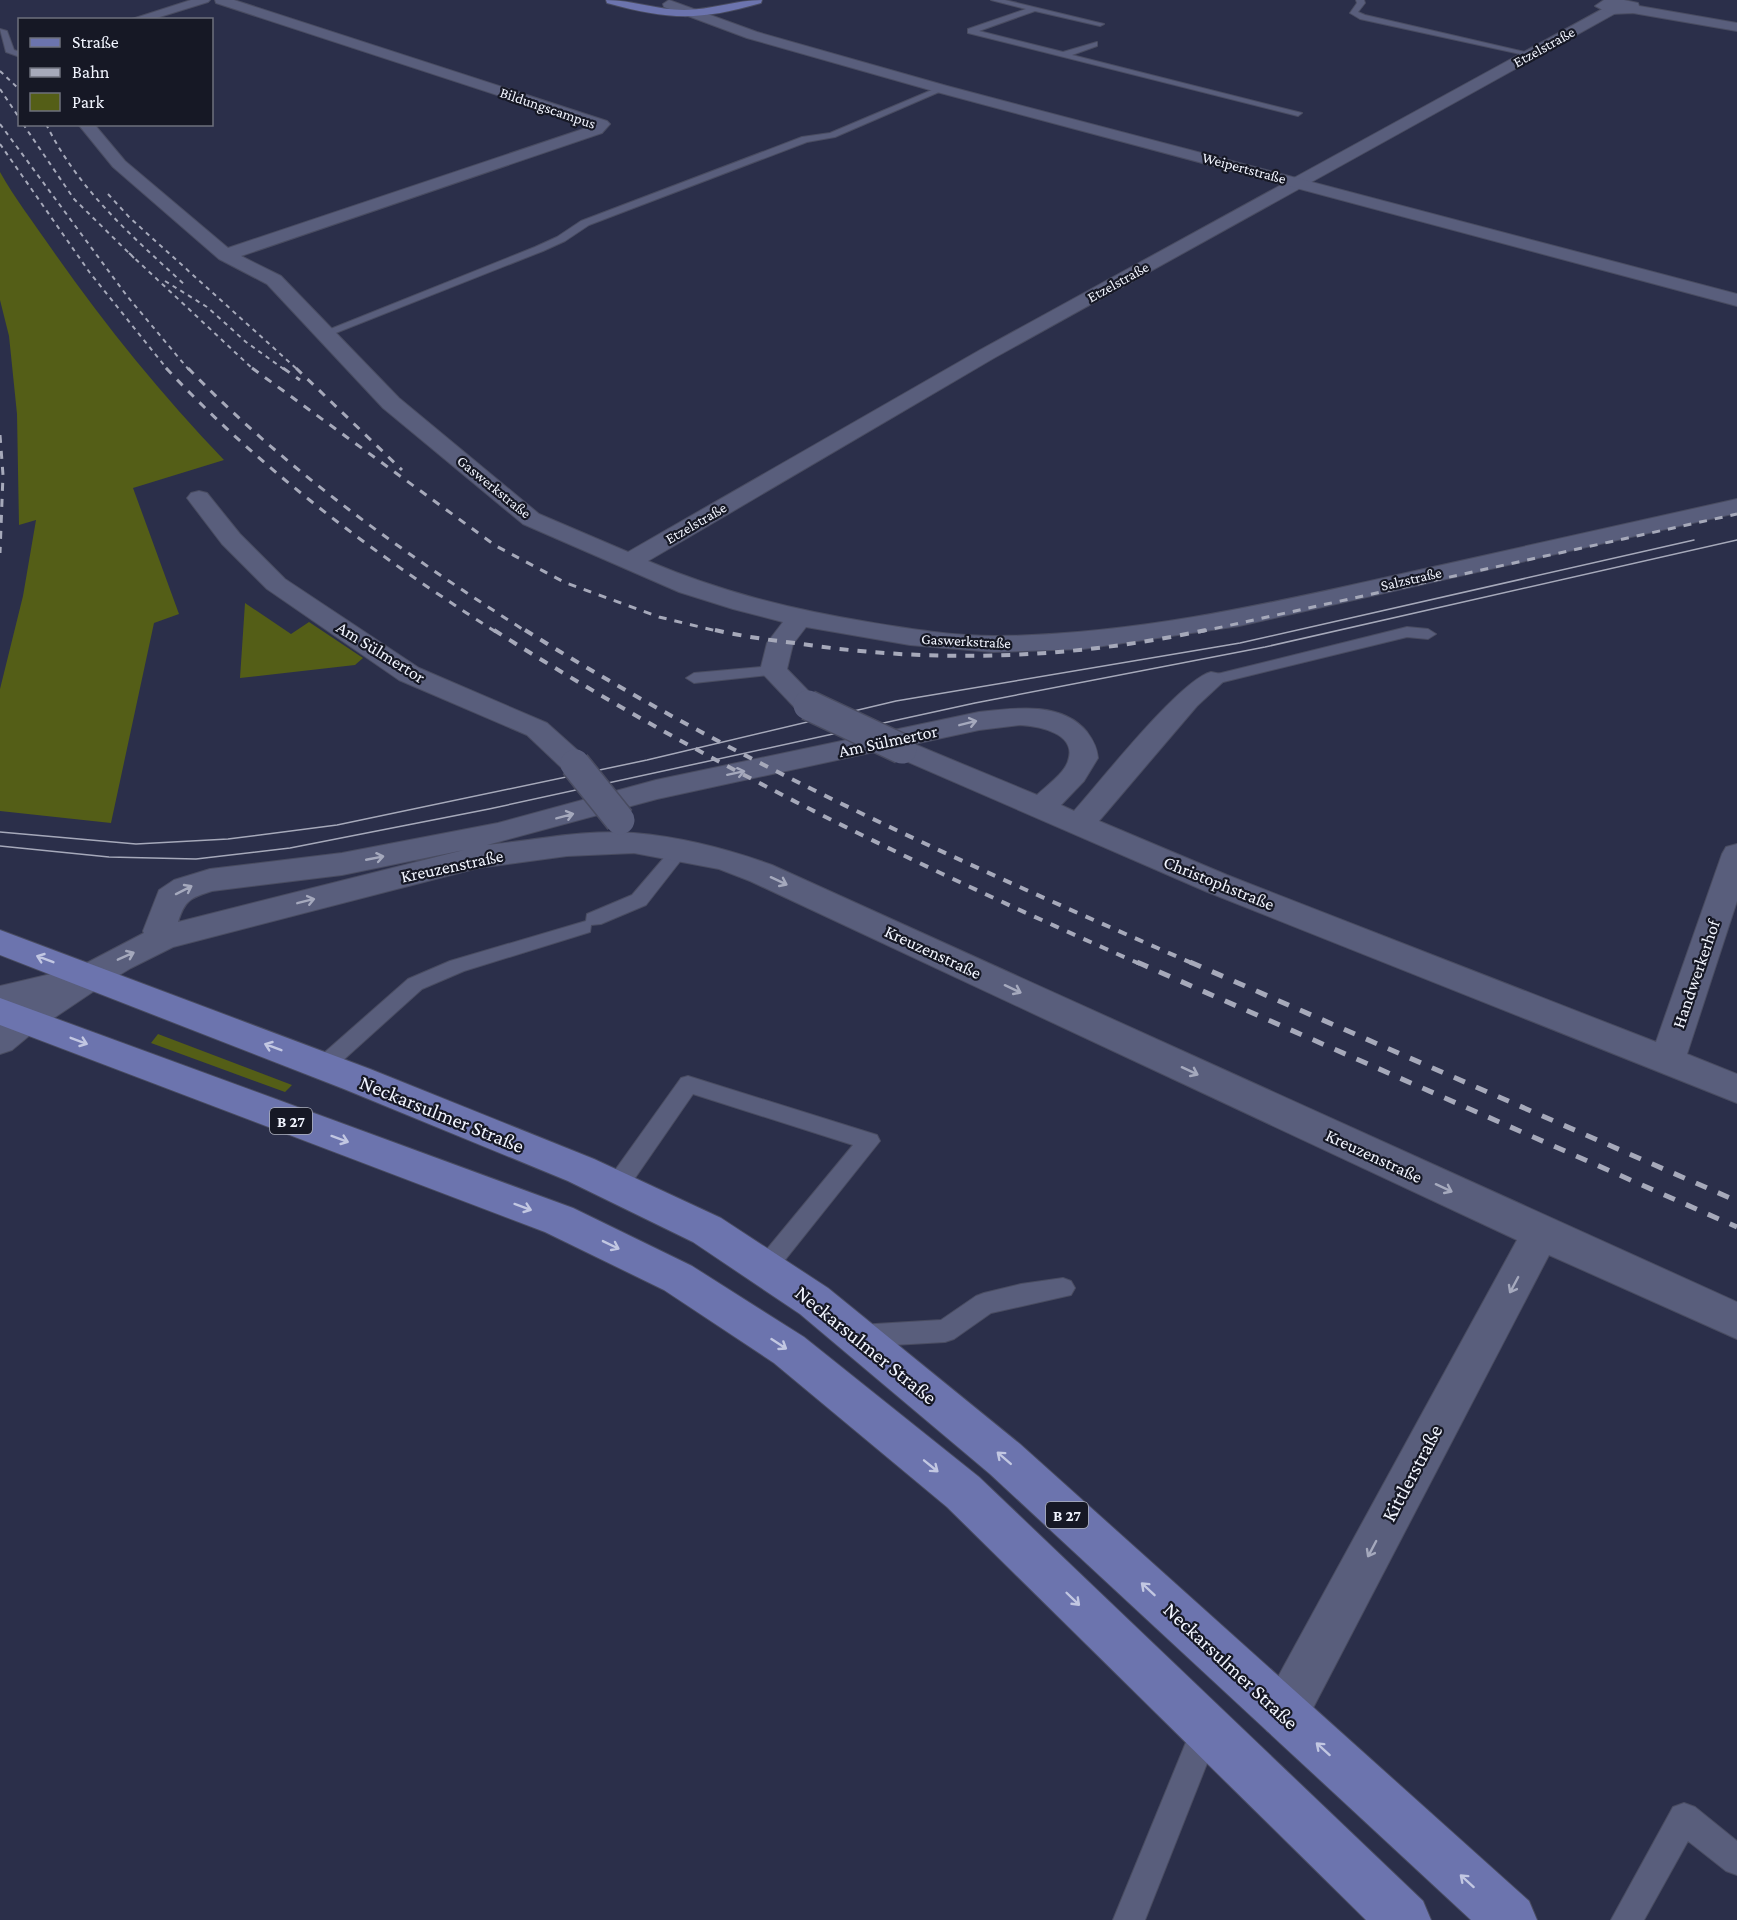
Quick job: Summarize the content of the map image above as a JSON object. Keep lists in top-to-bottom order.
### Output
{
  "streets": {
    "main road": ["Weipertstraße", "Neckarsulmer Straße", "B 27"],
    "street": [
      "Etzelstraße",
      "Bildungscampus",
      "Gaswerkstraße",
      "Salzstraße",
      "Am Sülmertor",
      "Kreuzenstraße",
      "Christophstraße",
      "Handwerkerhof",
      "Kittlerstraße"
    ]
  },
  "crossings": [
    ["Etzelstraße", "Weipertstraße"],
    ["Etzelstraße", "Gaswerkstraße"],
    ["Bildungscampus", "Gaswerkstraße"],
    ["Gaswerkstraße", "Salzstraße"],
    ["Am Sülmertor", "Kreuzenstraße"],
    ["Am Sülmertor", "Christophstraße"],
    ["Kreuzenstraße", "Neckarsulmer Straße"],
    ["Kreuzenstraße", "B 27"],
    ["Kreuzenstraße", "Kittlerstraße"],
    ["Christophstraße", "Handwerkerhof"],
    ["Neckarsulmer Straße", "B 27"],
    ["Neckarsulmer Straße", "Kittlerstraße"]
  ],
  "one_way": ["Am Sülmertor", "Kreuzenstraße", "Kittlerstraße"],
  "legend": ["Straße", "Bahn", "Park"]
}
